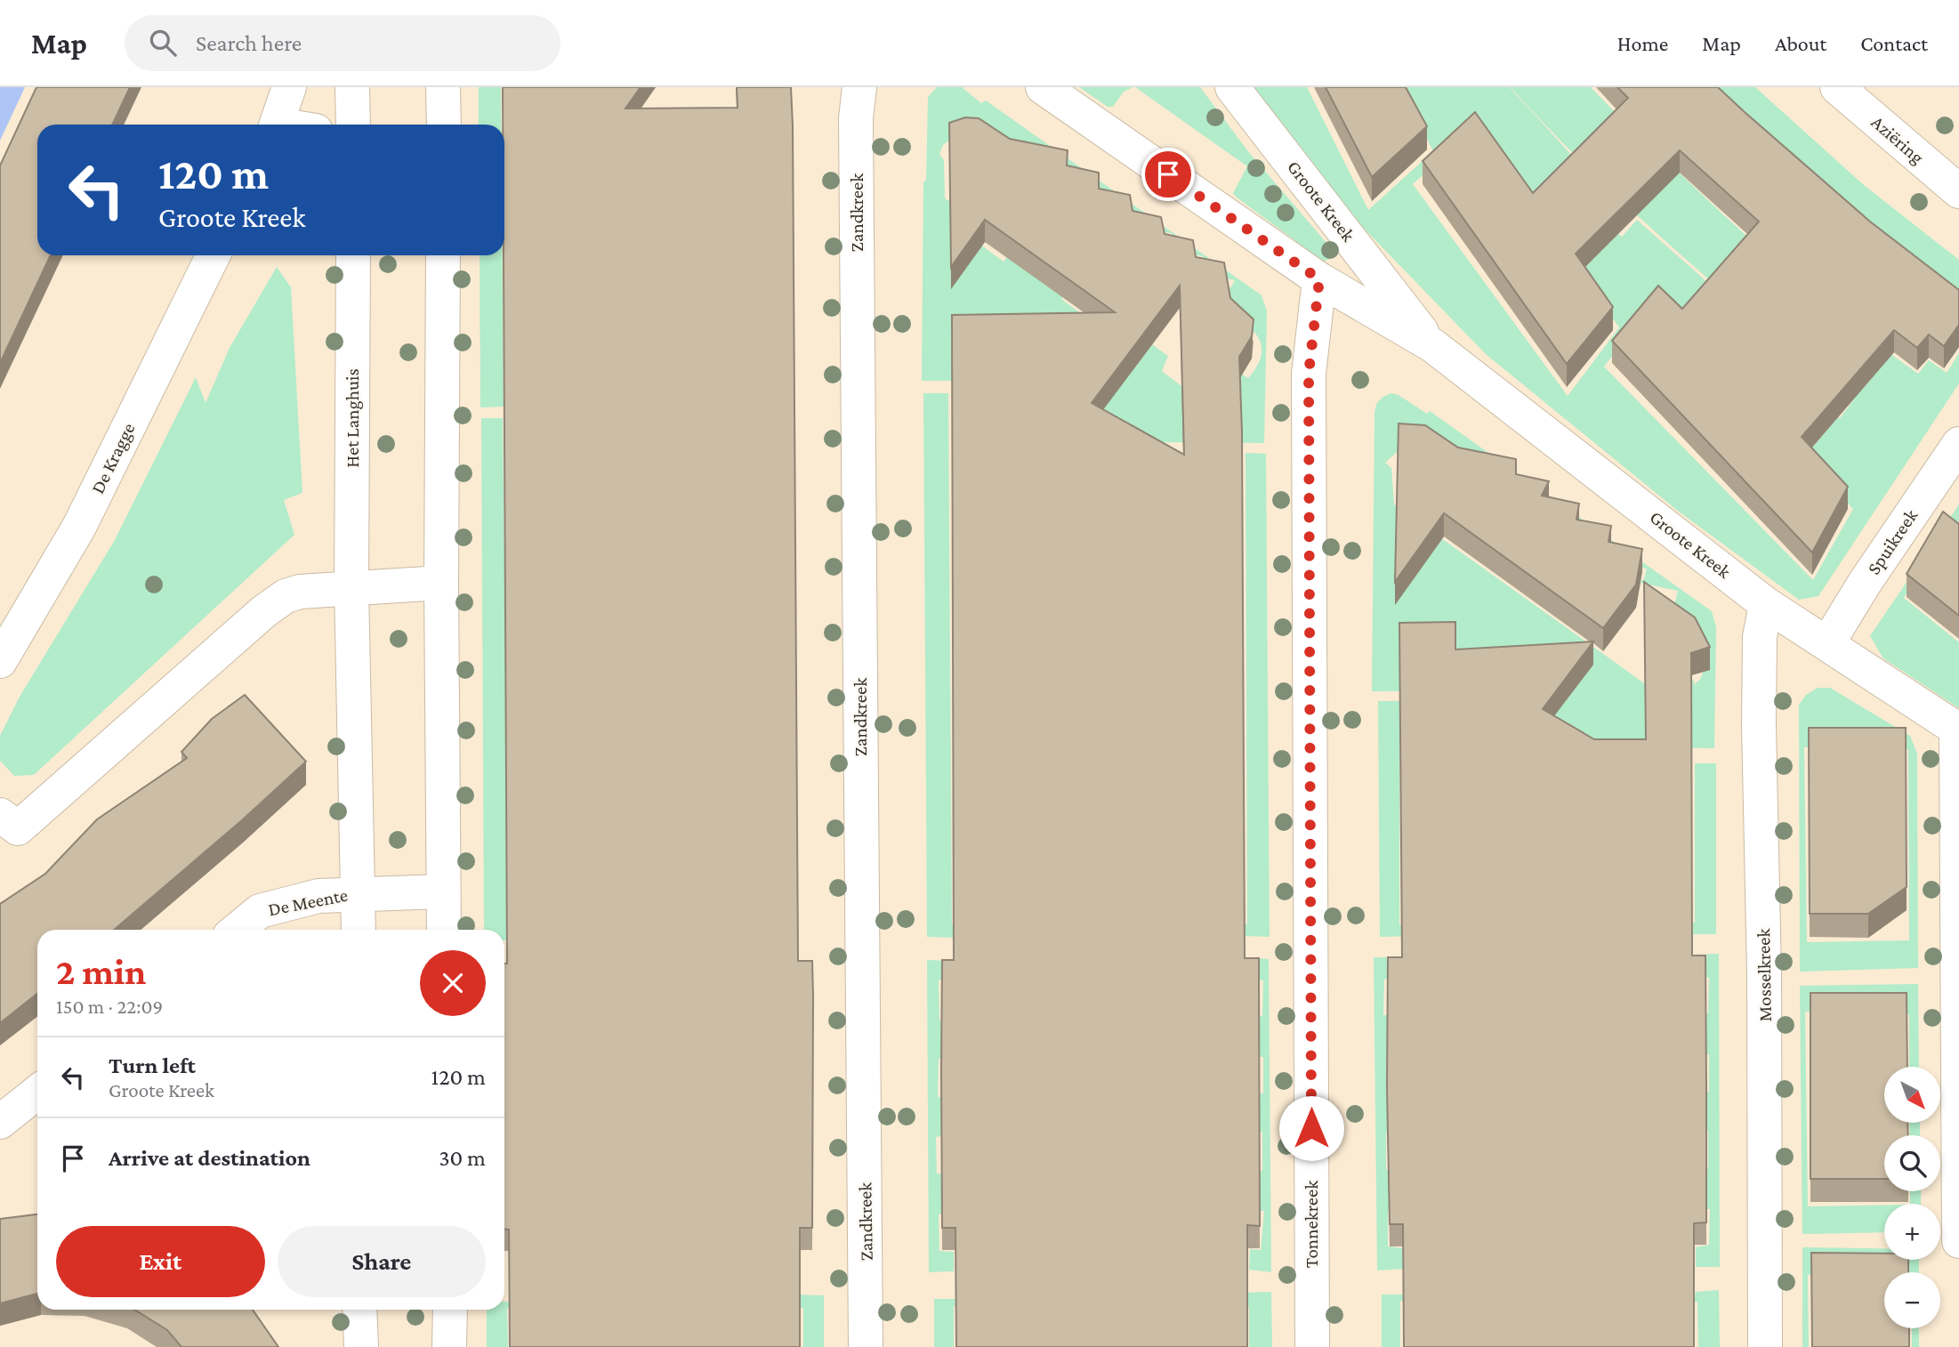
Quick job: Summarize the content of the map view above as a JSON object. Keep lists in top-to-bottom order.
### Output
{
  "streets": {
    "street": [
      "Aziëring",
      "Groote Kreek",
      "Zandkreek",
      "Het Langhuis",
      "De Kragge",
      "Spuikreek",
      "De Meente",
      "Mosselkreek",
      "Tonnekreek"
    ]
  },
  "crossings": [
    ["Groote Kreek", "Spuikreek"],
    ["Groote Kreek", "Mosselkreek"],
    ["Groote Kreek", "Tonnekreek"],
    ["Het Langhuis", "De Meente"]
  ],
  "north": "bottom right",
  "page": {
    "header": "Map",
    "search": "Search here",
    "nav": [
      "Home",
      "Map",
      "About",
      "Contact"
    ],
    "turn": ["120 m", "Groote Kreek"],
    "heading": ["2 min", "150 m · 22:09"],
    "list": [
      {
        "name": "Turn left",
        "note": "Groote Kreek",
        "value": "120 m"
      },
      {
        "name": "Arrive at destination",
        "value": "30 m"
      }
    ],
    "map_buttons": ["+", "−"],
    "buttons": ["Exit", "Share"]
  }
}
